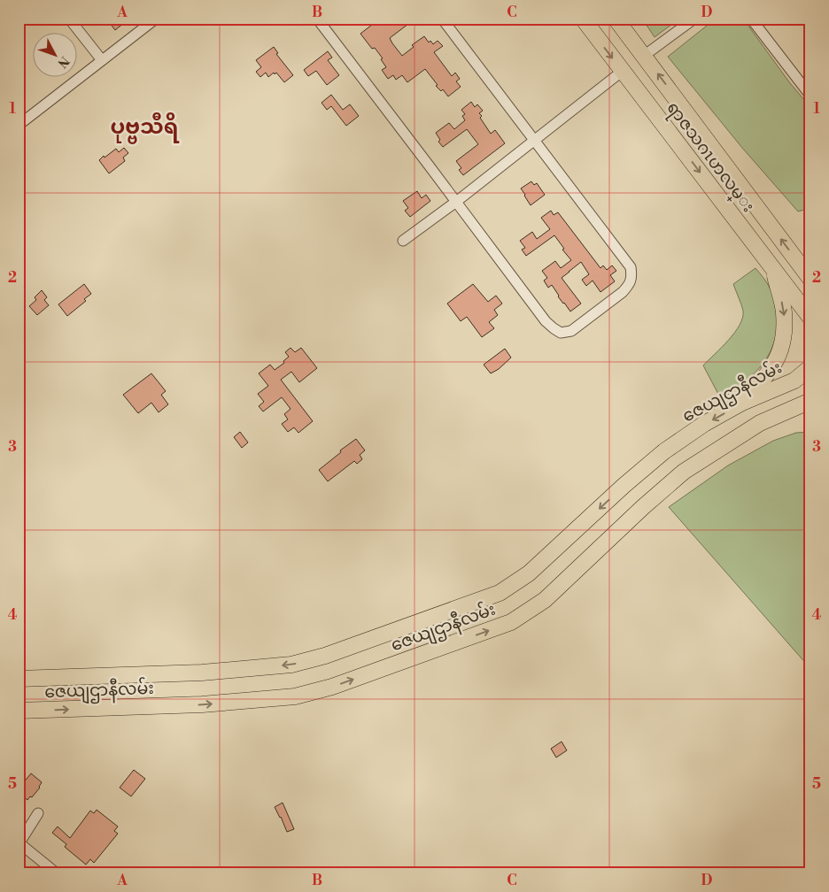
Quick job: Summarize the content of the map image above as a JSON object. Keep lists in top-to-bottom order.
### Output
{
  "streets": {
    "main road": ["ရာဇသဂၤဟလမ္း", "ဇေယျဌာနီလမ်း"]
  },
  "districts": ["ပုဗ္ဗသီရိ"],
  "north": "bottom right",
  "grid": {
    "columns": [
      "A",
      "B",
      "C",
      "D"
    ],
    "rows": [
      "1",
      "2",
      "3",
      "4",
      "5"
    ]
  }
}
